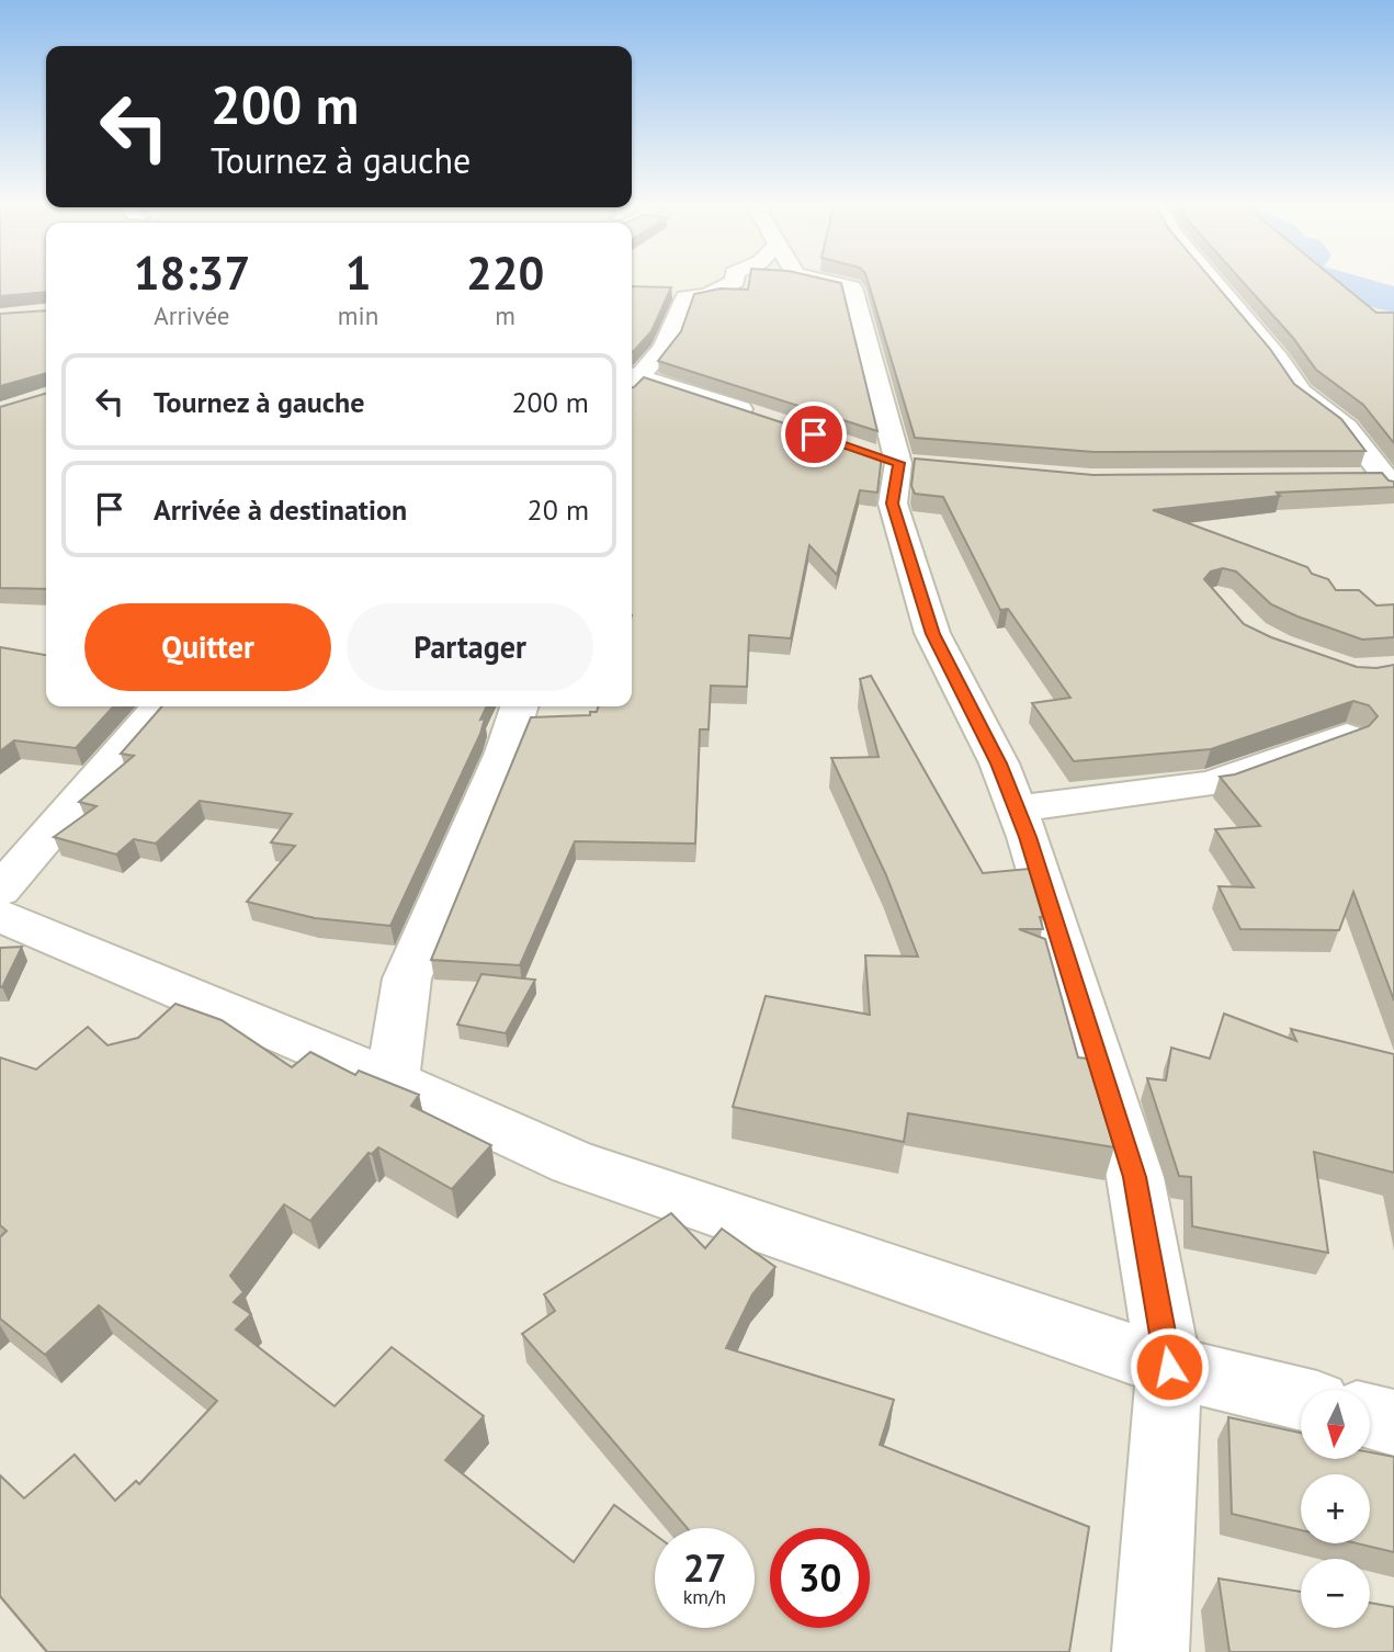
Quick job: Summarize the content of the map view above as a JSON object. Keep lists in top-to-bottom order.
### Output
{
  "north": "bottom",
  "page": {
    "turn": ["200 m", "Tournez à gauche"],
    "eta": [
      "18:37",
      "Arrivée",
      "1",
      "min",
      "220",
      "m"
    ],
    "list": [
      {
        "name": "Tournez à gauche",
        "value": "200 m"
      },
      {
        "name": "Arrivée à destination",
        "value": "20 m"
      }
    ],
    "buttons": ["Quitter", "Partager"],
    "map_buttons": ["+", "−"],
    "speed": "27 km/h",
    "limit": "30"
  }
}
